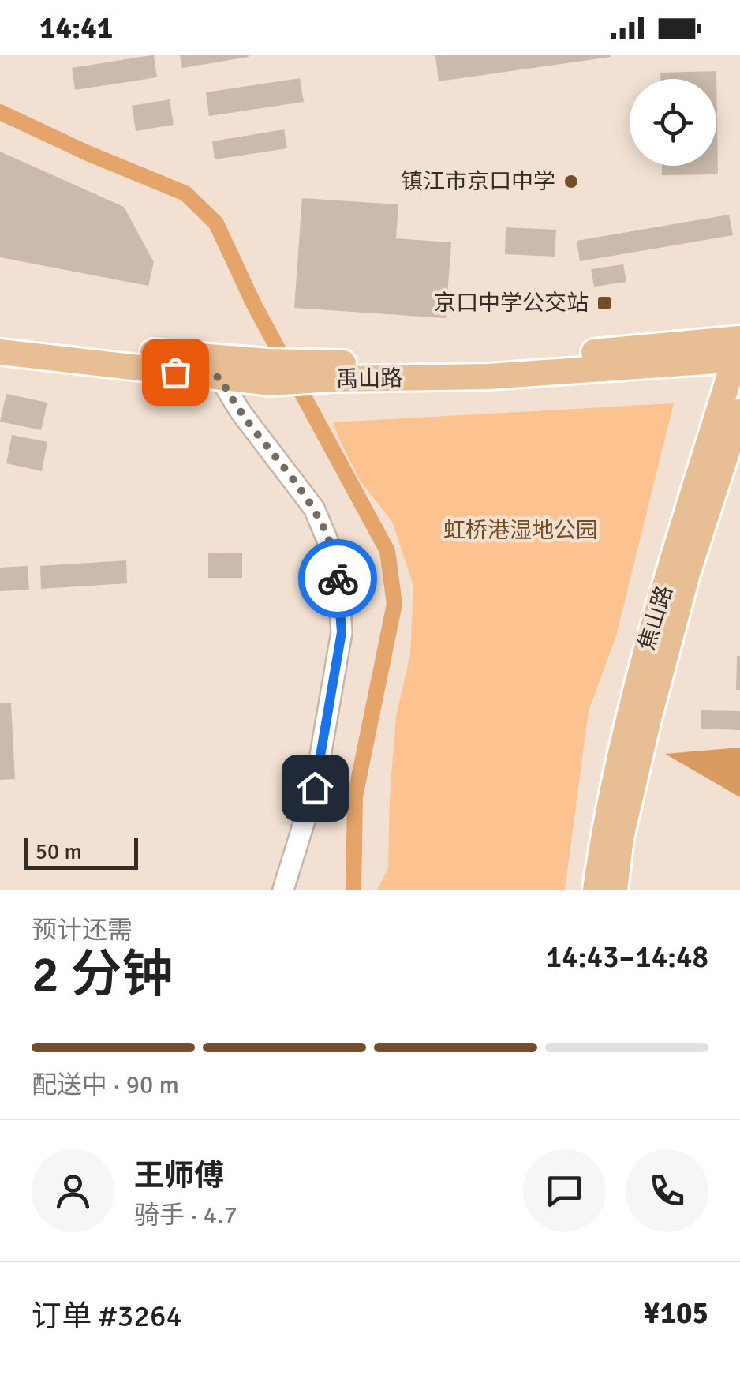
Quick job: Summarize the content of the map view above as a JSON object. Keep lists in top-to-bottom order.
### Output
{
  "streets": {
    "main road": ["禹山路", "焦山路"]
  },
  "crossings": [
    ["禹山路", "焦山路"]
  ],
  "parks": ["虹桥港湿地公园"],
  "places": {
    "other": ["镇江市京口中学"],
    "transit": ["京口中学公交站"]
  },
  "scale_bar": "50 m",
  "page": {
    "status": "14:41",
    "scale": "50 m",
    "heading": ["2 分钟", "预计还需", "14:43–14:48"],
    "panel": [
      "王师傅",
      "骑手 · 4.7",
      "订单 #3264",
      "¥105"
    ],
    "bar": "配送中 · 90 m"
  }
}
